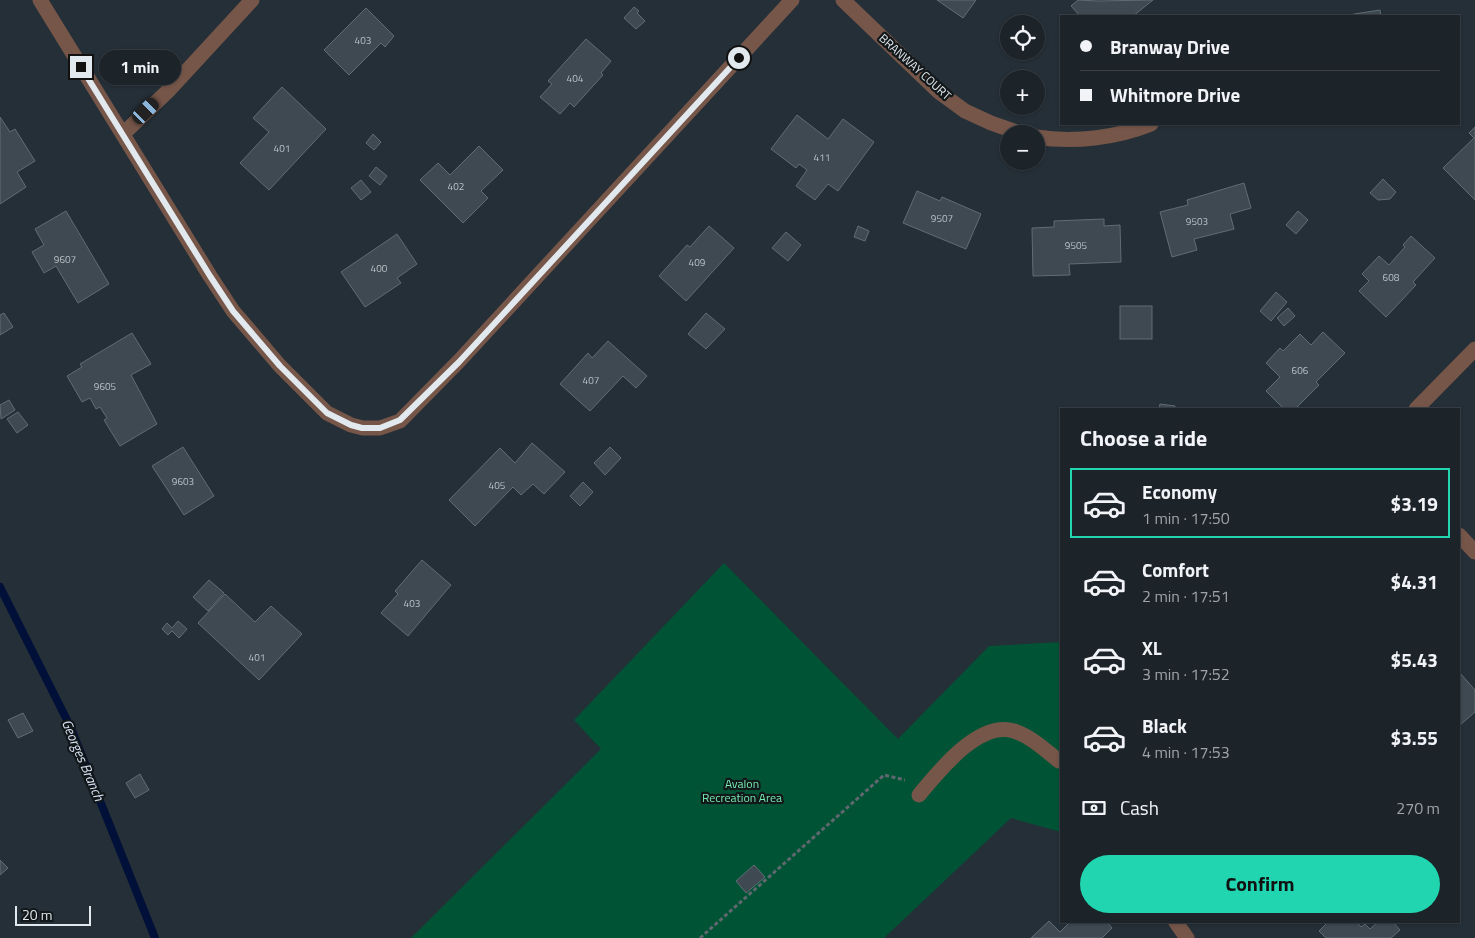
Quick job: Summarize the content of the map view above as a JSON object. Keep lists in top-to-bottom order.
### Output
{
  "streets": {
    "street": ["BRANWAY COURT"]
  },
  "water": ["Georges Branch"],
  "parks": ["Avalon Recreation Area"],
  "house_numbers": [
    "403",
    "404",
    "401",
    "411",
    "402",
    "9507",
    "9503",
    "9505",
    "9607",
    "409",
    "400",
    "608",
    "606",
    "407",
    "9605",
    "9603",
    "405",
    "403",
    "401"
  ],
  "scale_bar": "20 m",
  "page": {
    "map_buttons": ["+", "−"],
    "banner": ["Branway Drive", "Whitmore Drive"],
    "bubble": "1 min",
    "heading": "Choose a ride",
    "list": [
      {
        "name": "Economy",
        "note": "1 min · 17:50",
        "value": "$3.19"
      },
      {
        "name": "Comfort",
        "note": "2 min · 17:51",
        "value": "$4.31"
      },
      {
        "name": "XL",
        "note": "3 min · 17:52",
        "value": "$5.43"
      },
      {
        "name": "Black",
        "note": "4 min · 17:53",
        "value": "$3.55"
      }
    ],
    "pay": ["Cash", "270 m"],
    "buttons": "Confirm",
    "scale": "20 m"
  }
}
